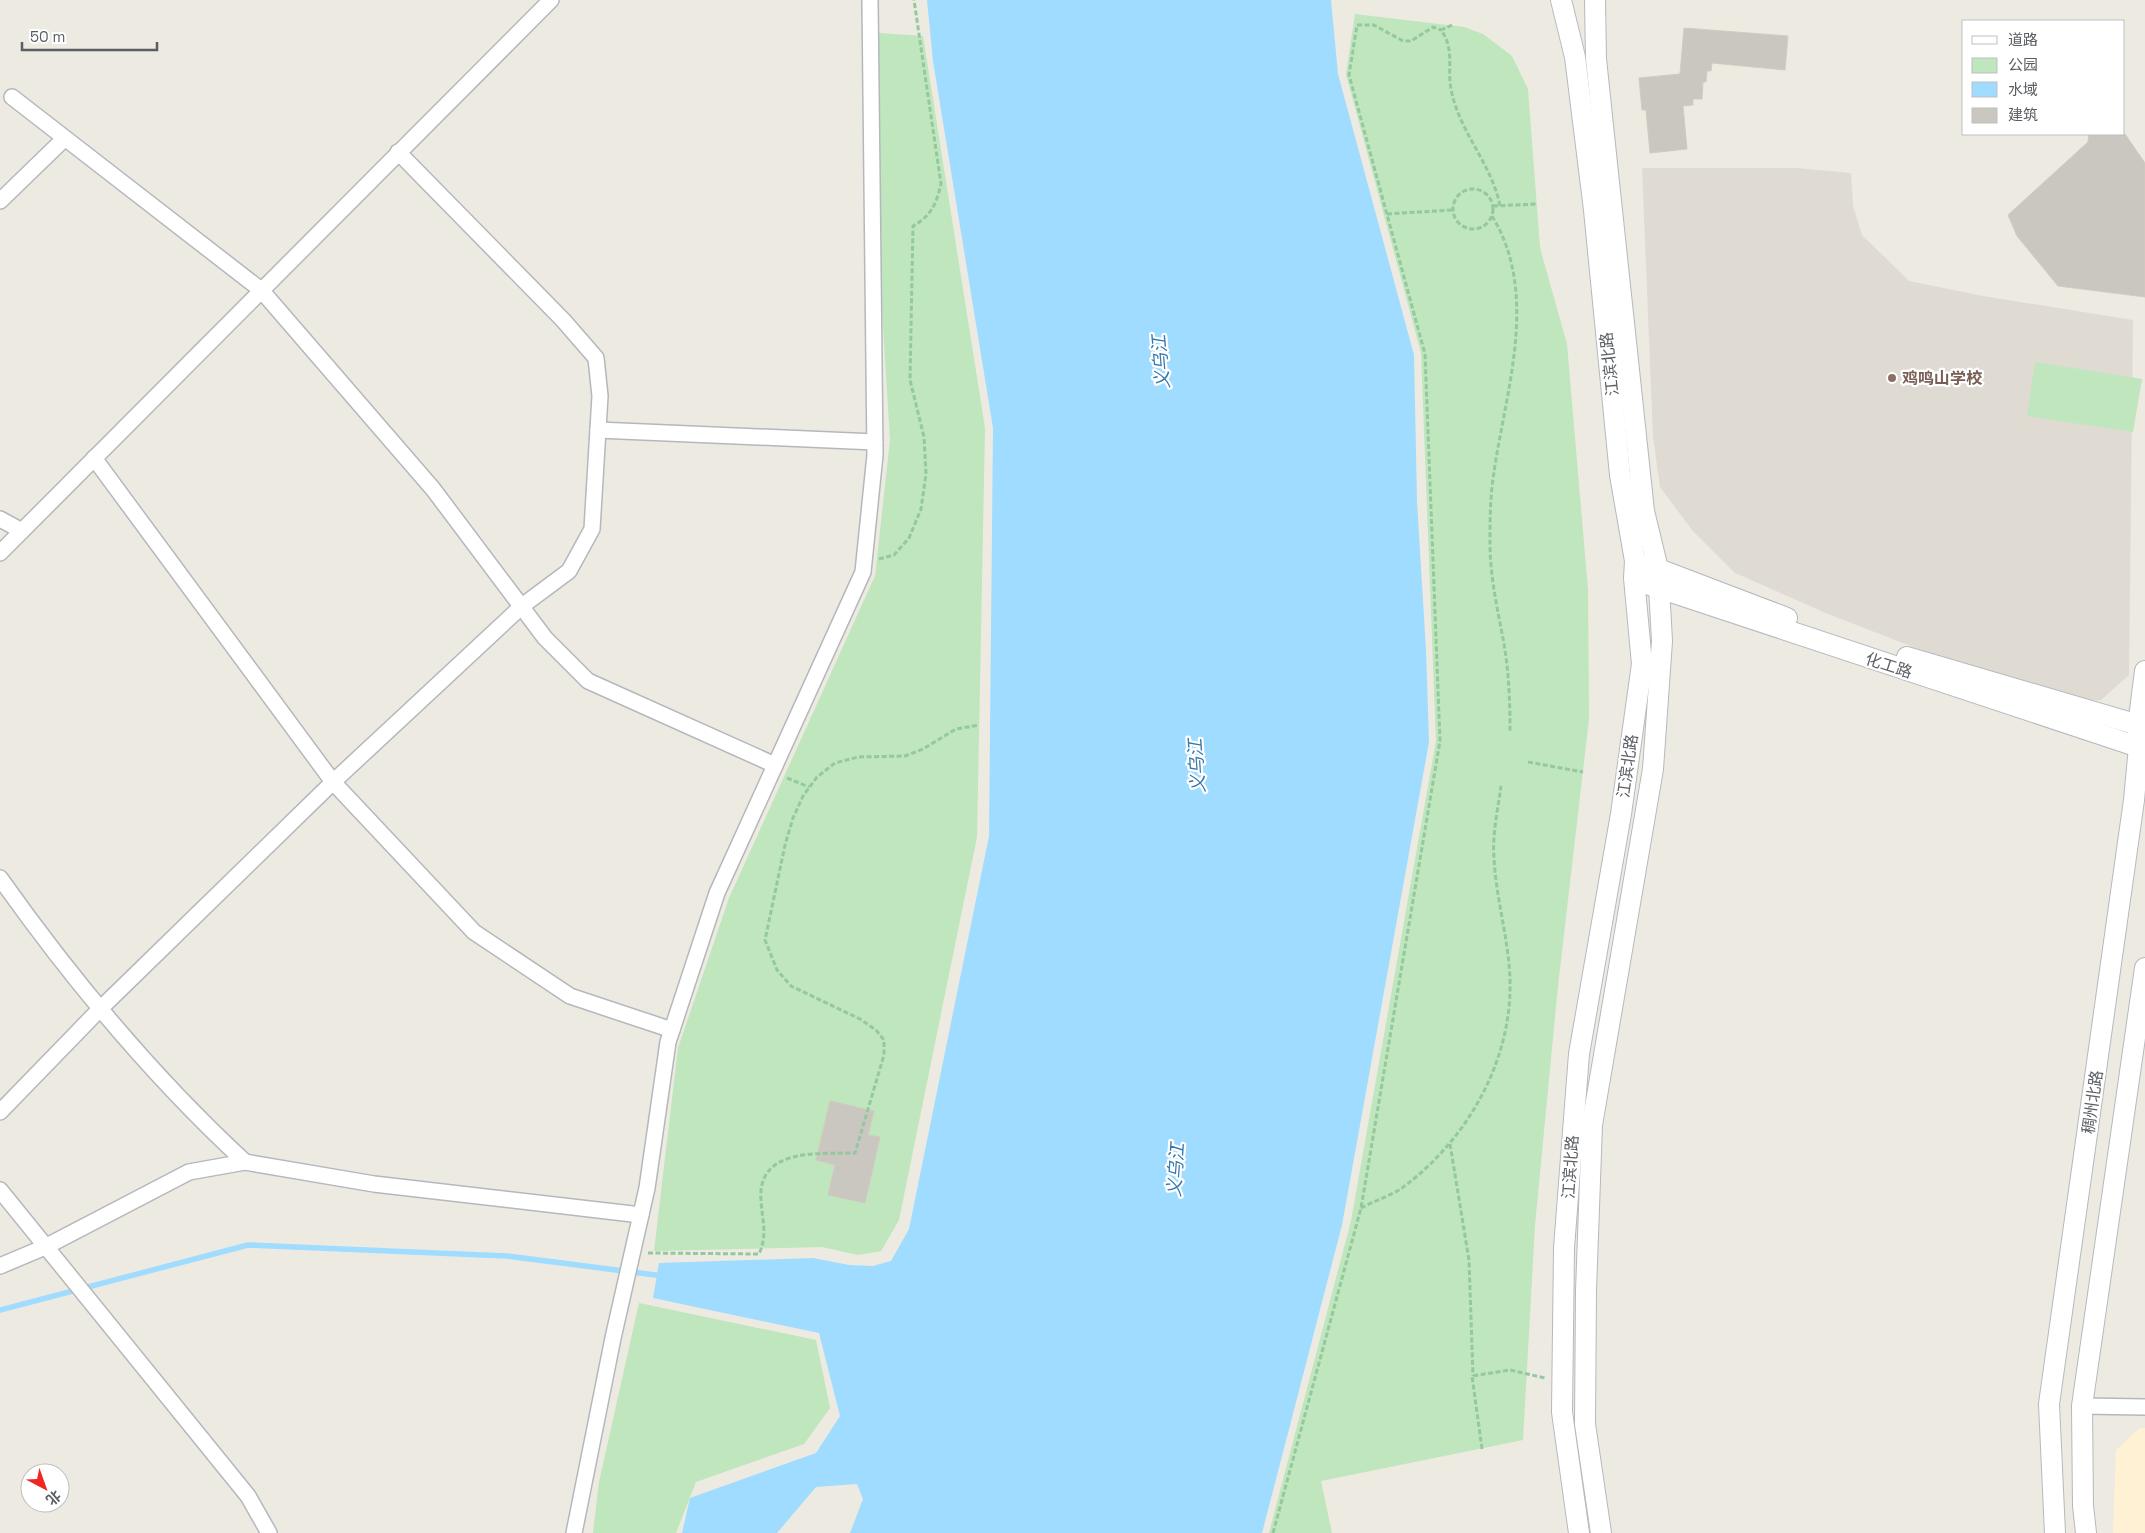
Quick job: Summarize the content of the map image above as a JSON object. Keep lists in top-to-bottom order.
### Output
{
  "streets": {
    "main road": ["江滨北路", "化工路", "稠州北路"]
  },
  "crossings": [
    ["江滨北路", "化工路"],
    ["化工路", "稠州北路"]
  ],
  "water": ["义乌江"],
  "places": ["鸡鸣山学校"],
  "legend": [
    "道路",
    "公园",
    "水域",
    "建筑"
  ],
  "scale_bar": "50 m",
  "north": "bottom right"
}
